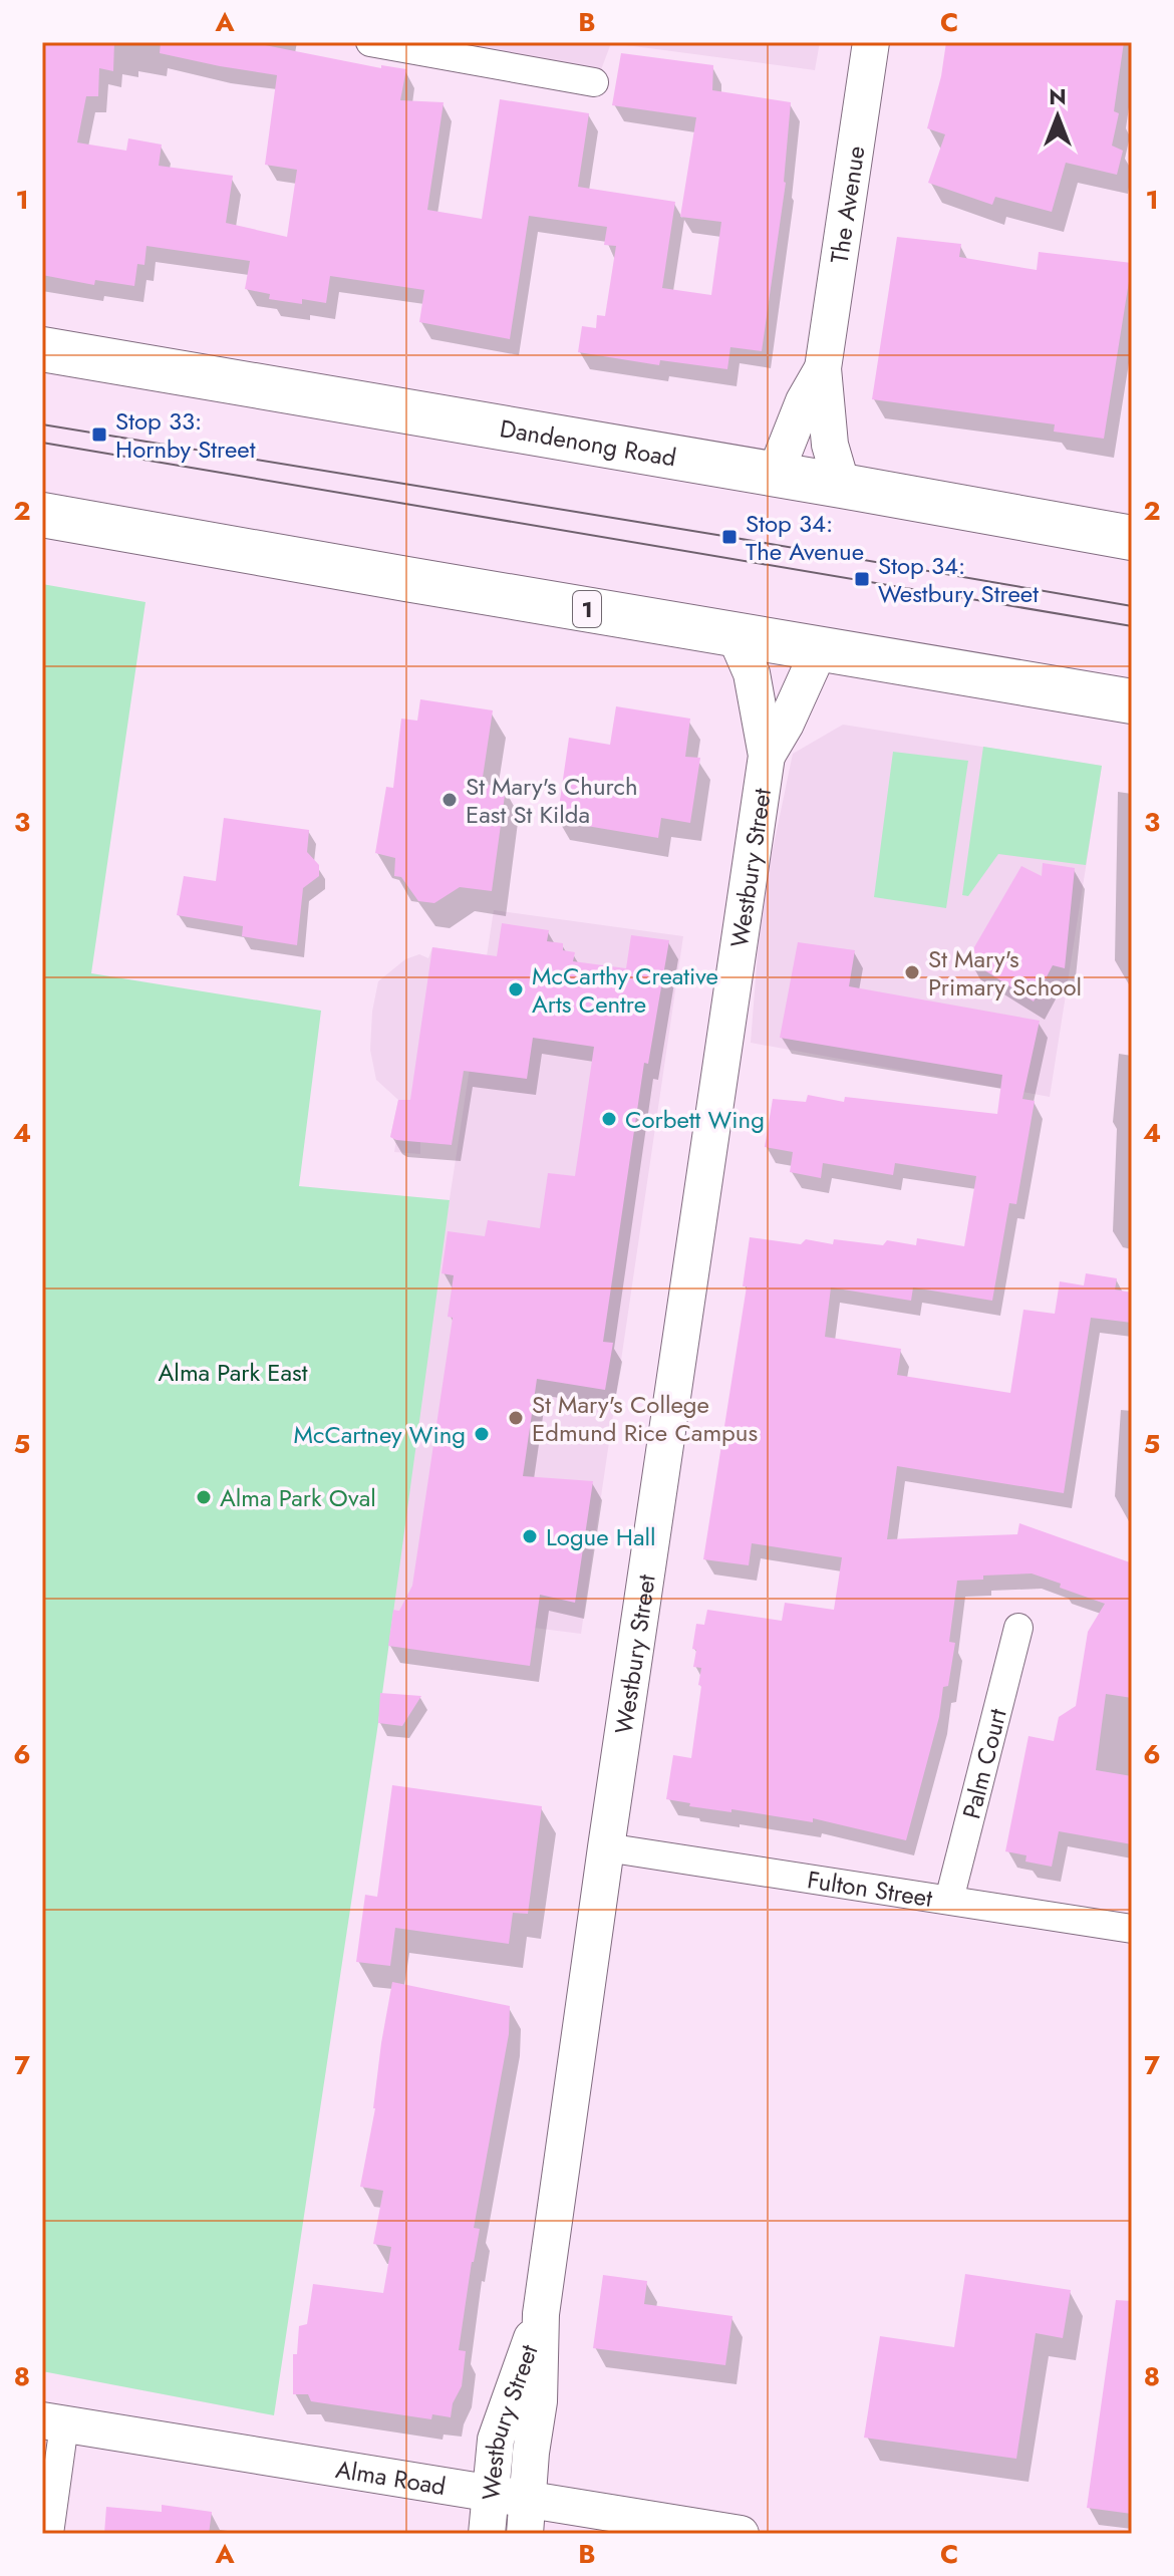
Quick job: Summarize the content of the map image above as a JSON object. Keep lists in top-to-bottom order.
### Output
{
  "streets": {
    "highway": ["Dandenong Road", "1"],
    "street": [
      "The Avenue",
      "Westbury Street",
      "Palm Court",
      "Fulton Street",
      "Alma Road"
    ]
  },
  "crossings": [
    ["The Avenue", "Dandenong Road"],
    ["1", "Westbury Street"],
    ["Westbury Street", "Fulton Street"],
    ["Westbury Street", "Alma Road"],
    ["Palm Court", "Fulton Street"]
  ],
  "parks": ["Alma Park East"],
  "places": {
    "transit": ["Stop 33: Hornby Street", "Stop 34: The Avenue", "Stop 34: Westbury Street"],
    "other": [
      "St Mary's Church East St Kilda",
      "St Mary's Primary School",
      "McCarthy Creative Arts Centre",
      "Corbett Wing",
      "St Mary's College Edmund Rice Campus",
      "McCartney Wing",
      "Alma Park Oval",
      "Logue Hall"
    ]
  },
  "north": "top",
  "grid": {
    "columns": ["A", "B", "C"],
    "rows": [
      "1",
      "2",
      "3",
      "4",
      "5",
      "6",
      "7",
      "8"
    ]
  }
}
